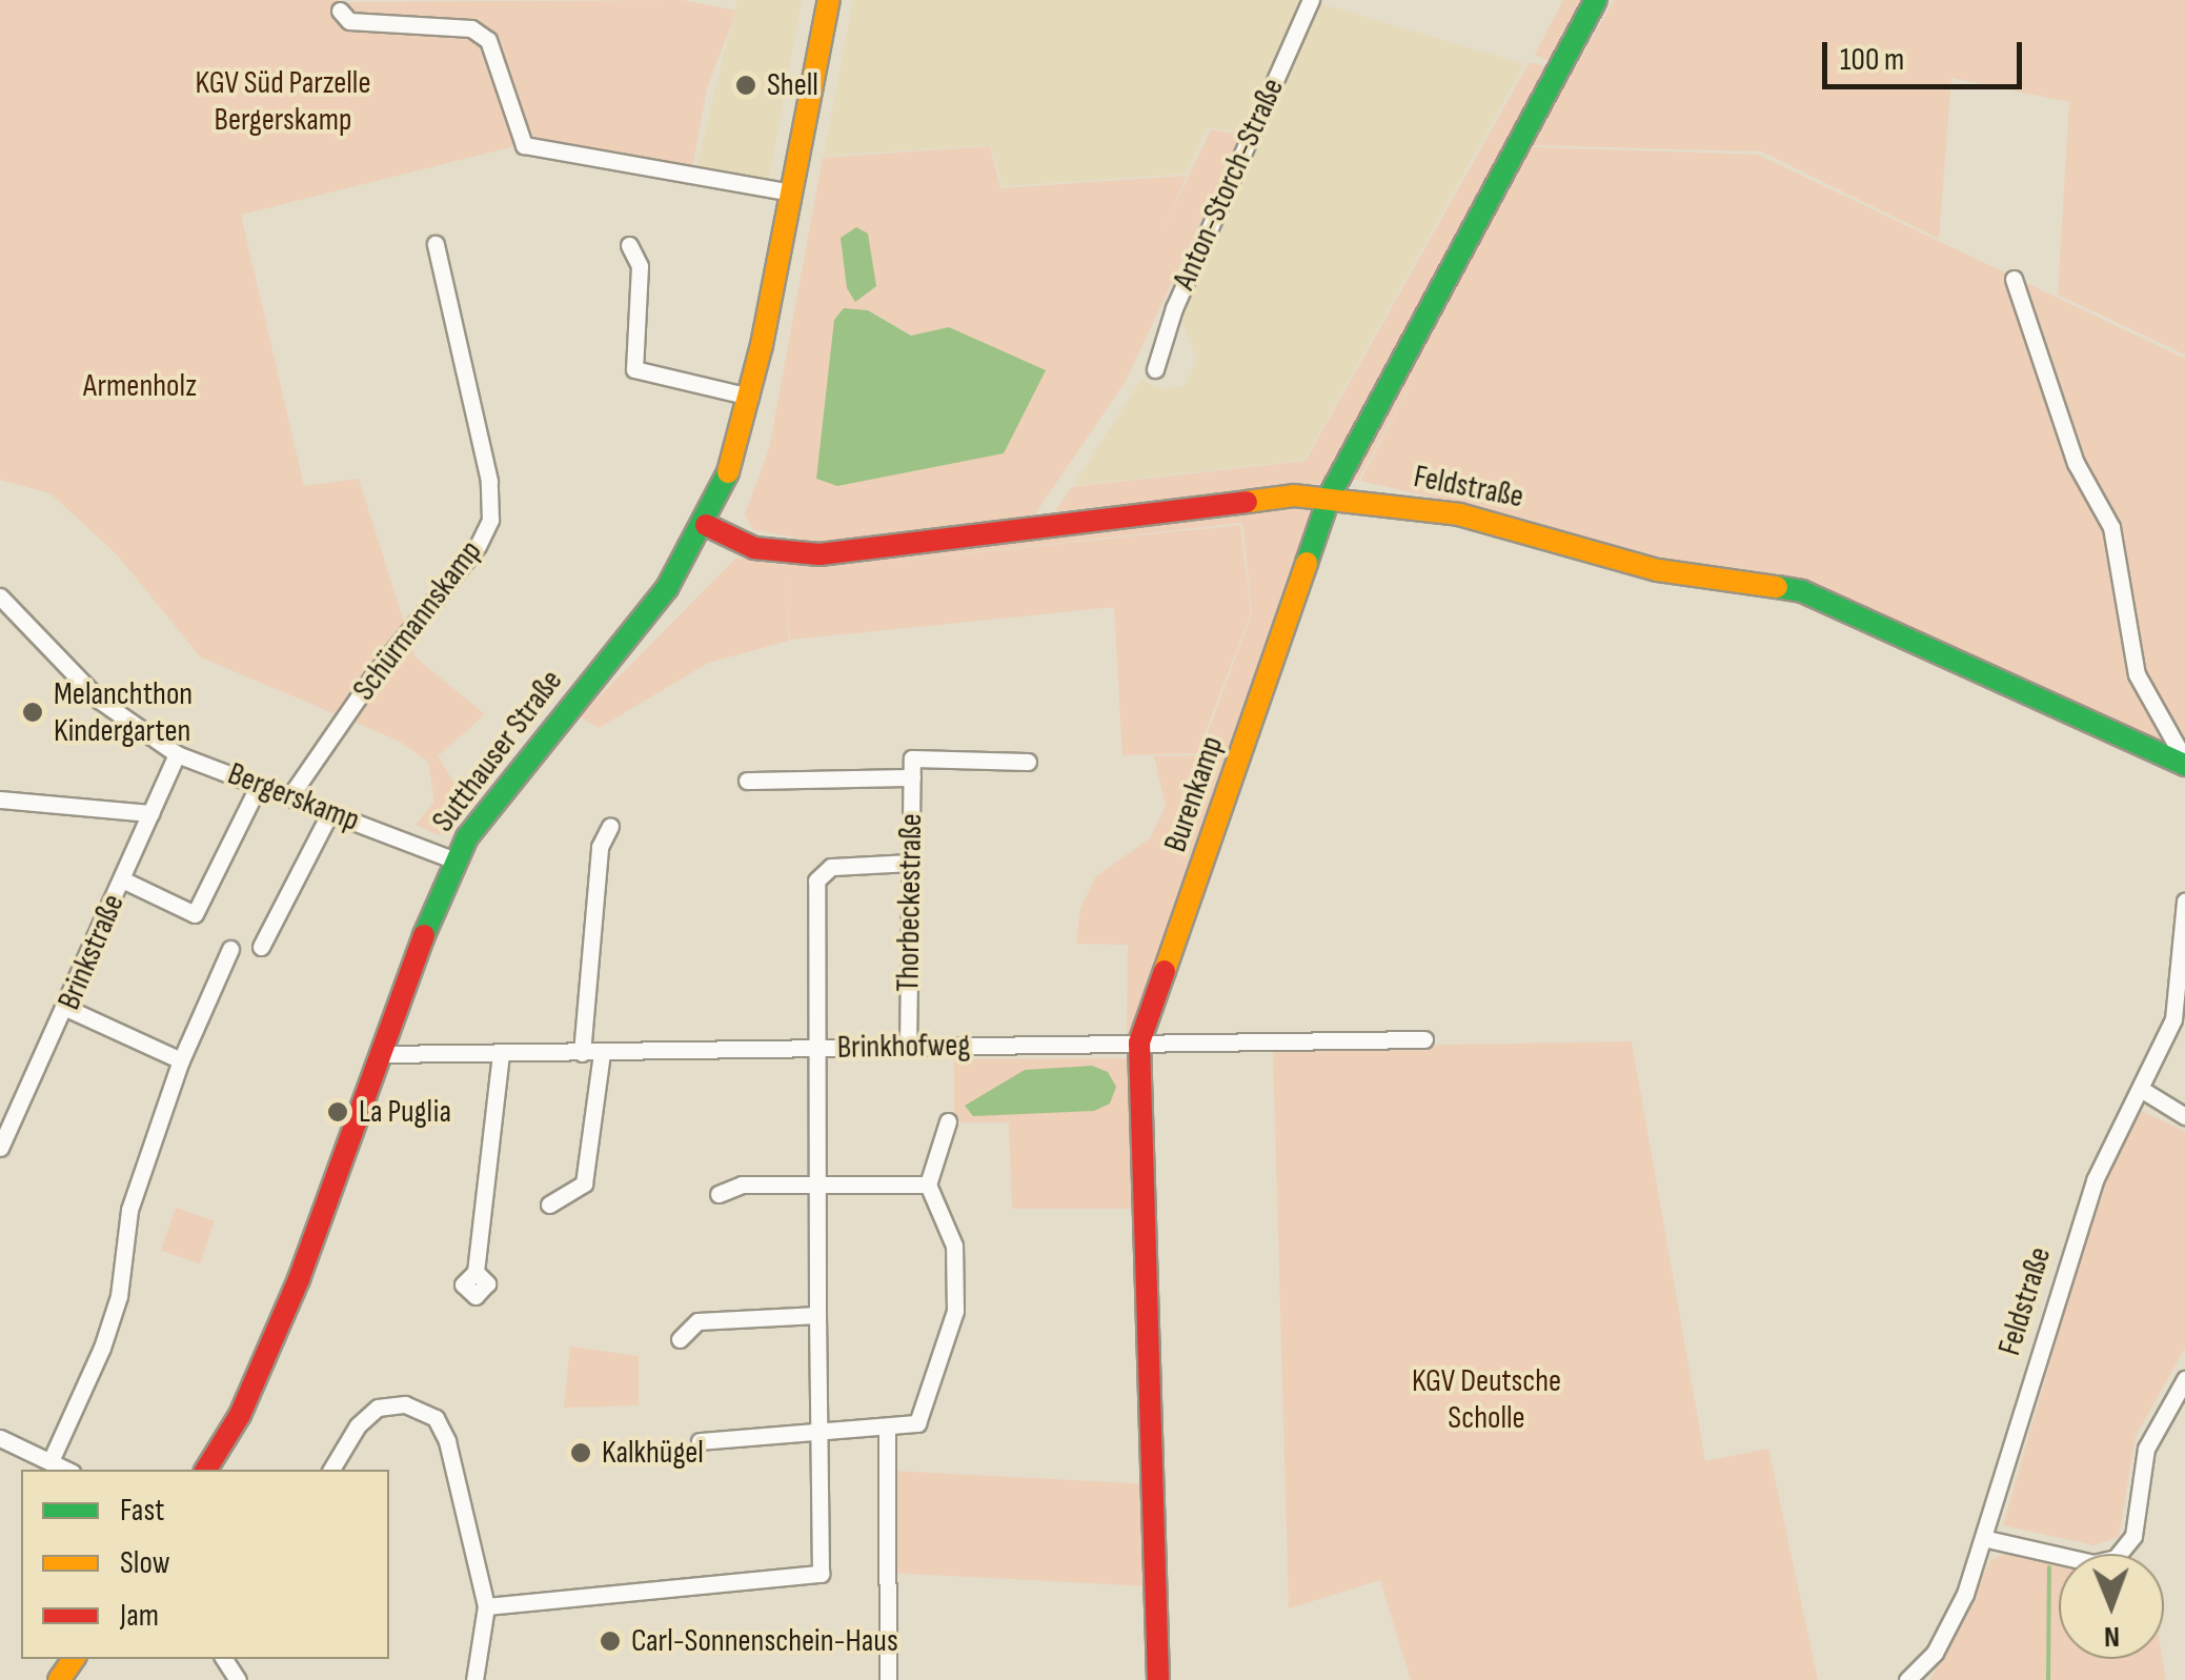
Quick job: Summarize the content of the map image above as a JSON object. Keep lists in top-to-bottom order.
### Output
{
  "streets": {
    "street": [
      "Anton-Storch-Straße",
      "Feldstraße",
      "Schürmannskamp",
      "Sutthauser Straße",
      "Burenkamp",
      "Bergerskamp",
      "Thorbeckestraße",
      "Brinkstraße",
      "Brinkhofweg"
    ]
  },
  "crossings": [
    ["Feldstraße", "Sutthauser Straße"],
    ["Feldstraße", "Burenkamp"],
    ["Schürmannskamp", "Bergerskamp"],
    ["Sutthauser Straße", "Bergerskamp"],
    ["Sutthauser Straße", "Brinkhofweg"],
    ["Burenkamp", "Brinkhofweg"],
    ["Bergerskamp", "Brinkstraße"],
    ["Thorbeckestraße", "Brinkhofweg"]
  ],
  "parks": ["KGV Süd Parzelle Bergerskamp", "Armenholz", "KGV Deutsche Scholle"],
  "places": [
    "Shell",
    "Melanchthon Kindergarten",
    "La Puglia",
    "Kalkhügel",
    "Carl-Sonnenschein-Haus"
  ],
  "legend": ["Fast", "Slow", "Jam"],
  "scale_bar": "100 m",
  "north": "bottom"
}
